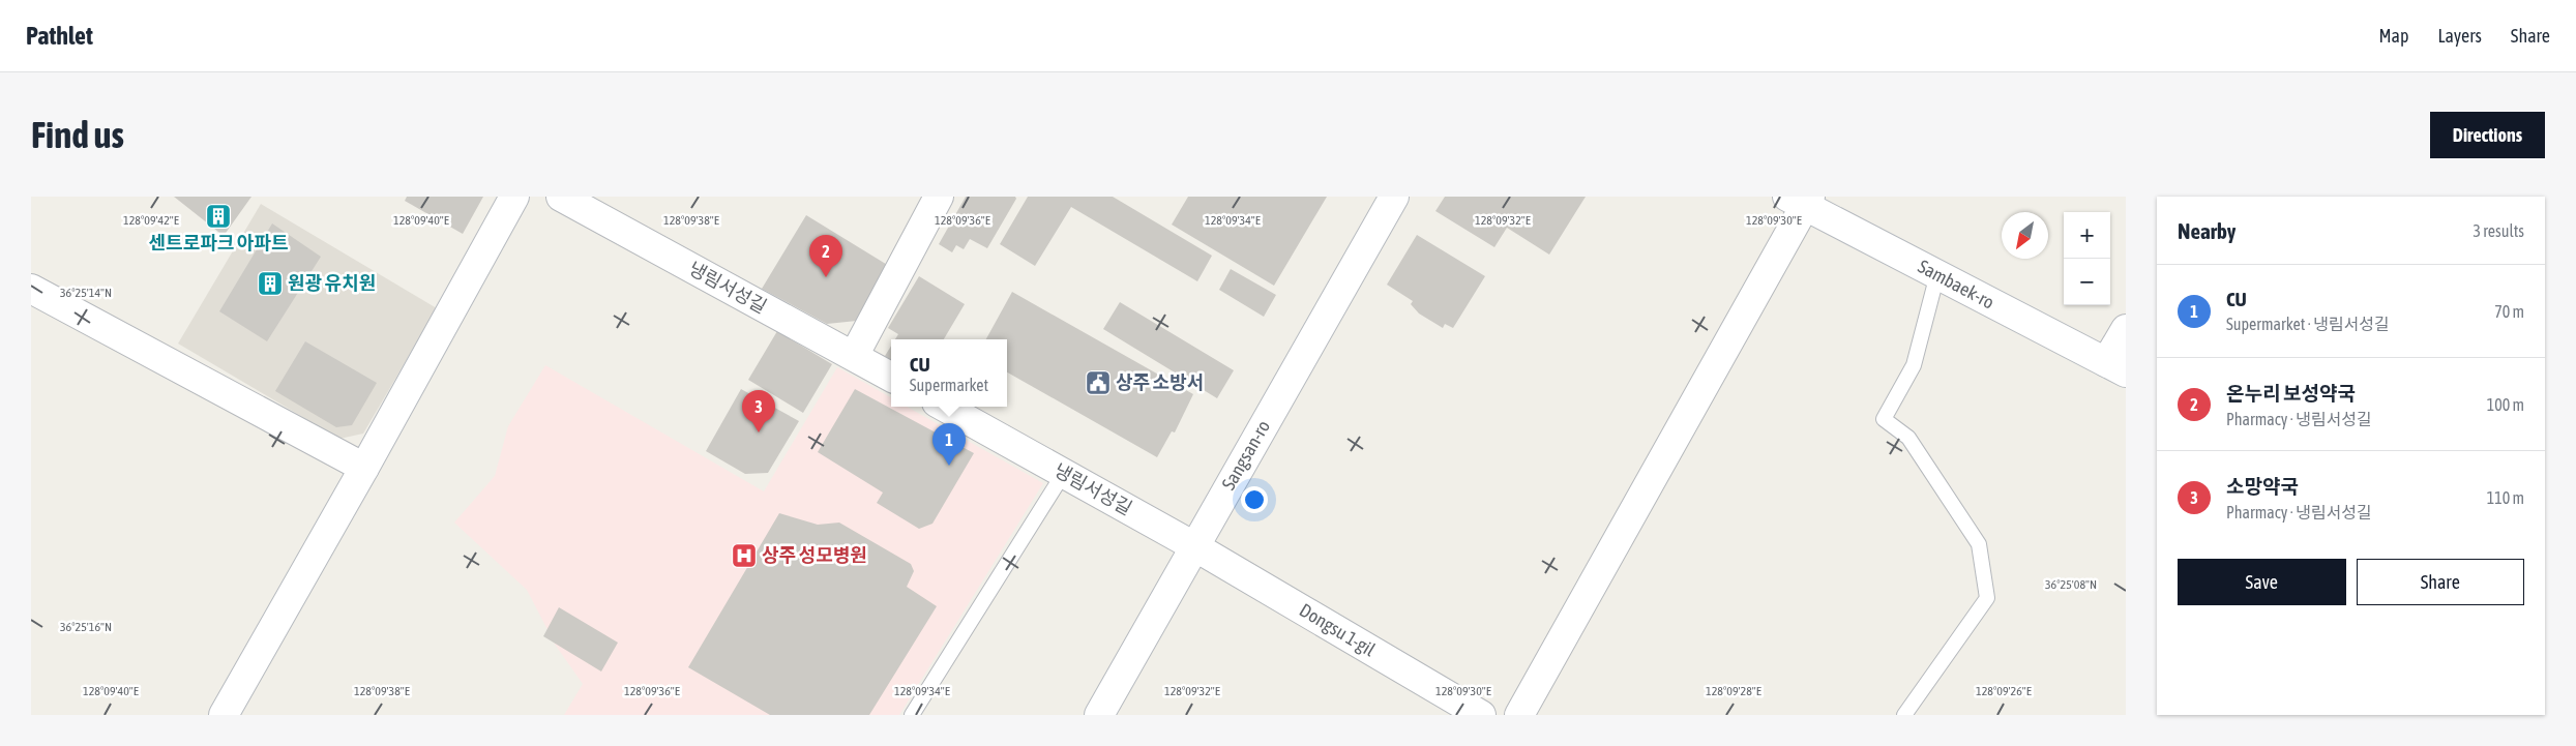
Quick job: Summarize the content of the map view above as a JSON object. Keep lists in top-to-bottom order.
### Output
{
  "streets": {
    "street": [
      "Sambaek-ro",
      "냉림서성길",
      "Sangsan-ro",
      "Dongsu 1-gil"
    ]
  },
  "crossings": [
    ["냉림서성길", "Sangsan-ro"],
    ["냉림서성길", "Dongsu 1-gil"],
    ["Sangsan-ro", "Dongsu 1-gil"]
  ],
  "places": {
    "building": ["센트로파크 아파트", "원광 유치원"],
    "public building": ["상주 소방서"],
    "hospital": ["상주 성모병원"]
  },
  "north": "bottom left",
  "page": {
    "header": "Pathlet",
    "nav": ["Map", "Layers", "Share"],
    "buttons": [
      "Directions",
      ["Save", "Share"]
    ],
    "title": "Find us",
    "heading": ["Nearby", "3 results"],
    "map_buttons": ["+", "−"],
    "pins": ["2", "3", "1"],
    "list": [
      {
        "mark": "1",
        "name": "CU",
        "note": "Supermarket · 냉림서성길",
        "value": "70 m"
      },
      {
        "mark": "2",
        "name": "온누리 보성약국",
        "note": "Pharmacy · 냉림서성길",
        "value": "100 m"
      },
      {
        "mark": "3",
        "name": "소망약국",
        "note": "Pharmacy · 냉림서성길",
        "value": "110 m"
      }
    ],
    "popup": ["CU", "Supermarket"]
  },
  "coordinates": [
    "128°09'42\"E",
    "128°09'40\"E",
    "128°09'38\"E",
    "128°09'36\"E",
    "128°09'34\"E",
    "128°09'32\"E",
    "128°09'30\"E",
    "36°25'14\"N",
    "36°25'08\"N",
    "36°25'16\"N",
    "128°09'28\"E",
    "128°09'26\"E"
  ]
}
